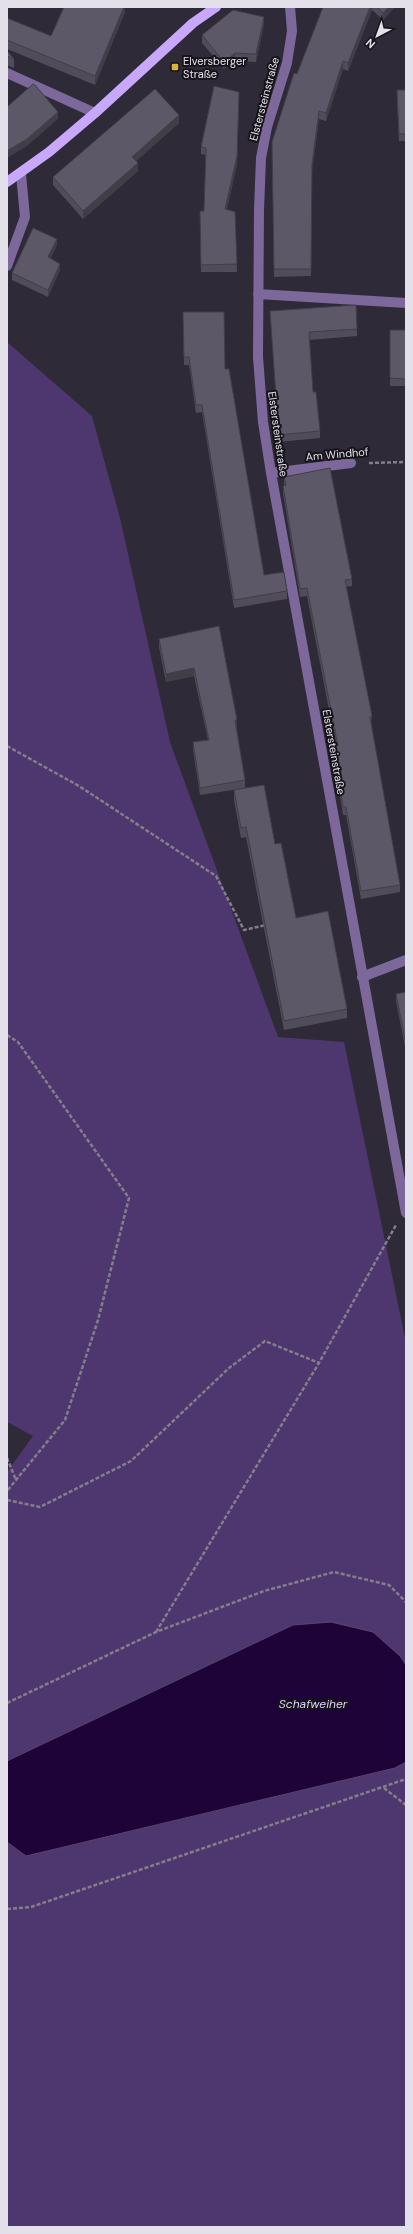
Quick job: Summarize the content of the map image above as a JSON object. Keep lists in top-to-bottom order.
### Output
{
  "streets": {
    "street": ["Elstersteinstraße", "Am Windhof"]
  },
  "crossings": [
    ["Elstersteinstraße", "Am Windhof"]
  ],
  "water": ["Schafweiher"],
  "places": {
    "transit": ["Elversberger Straße"]
  },
  "north": "bottom left"
}
